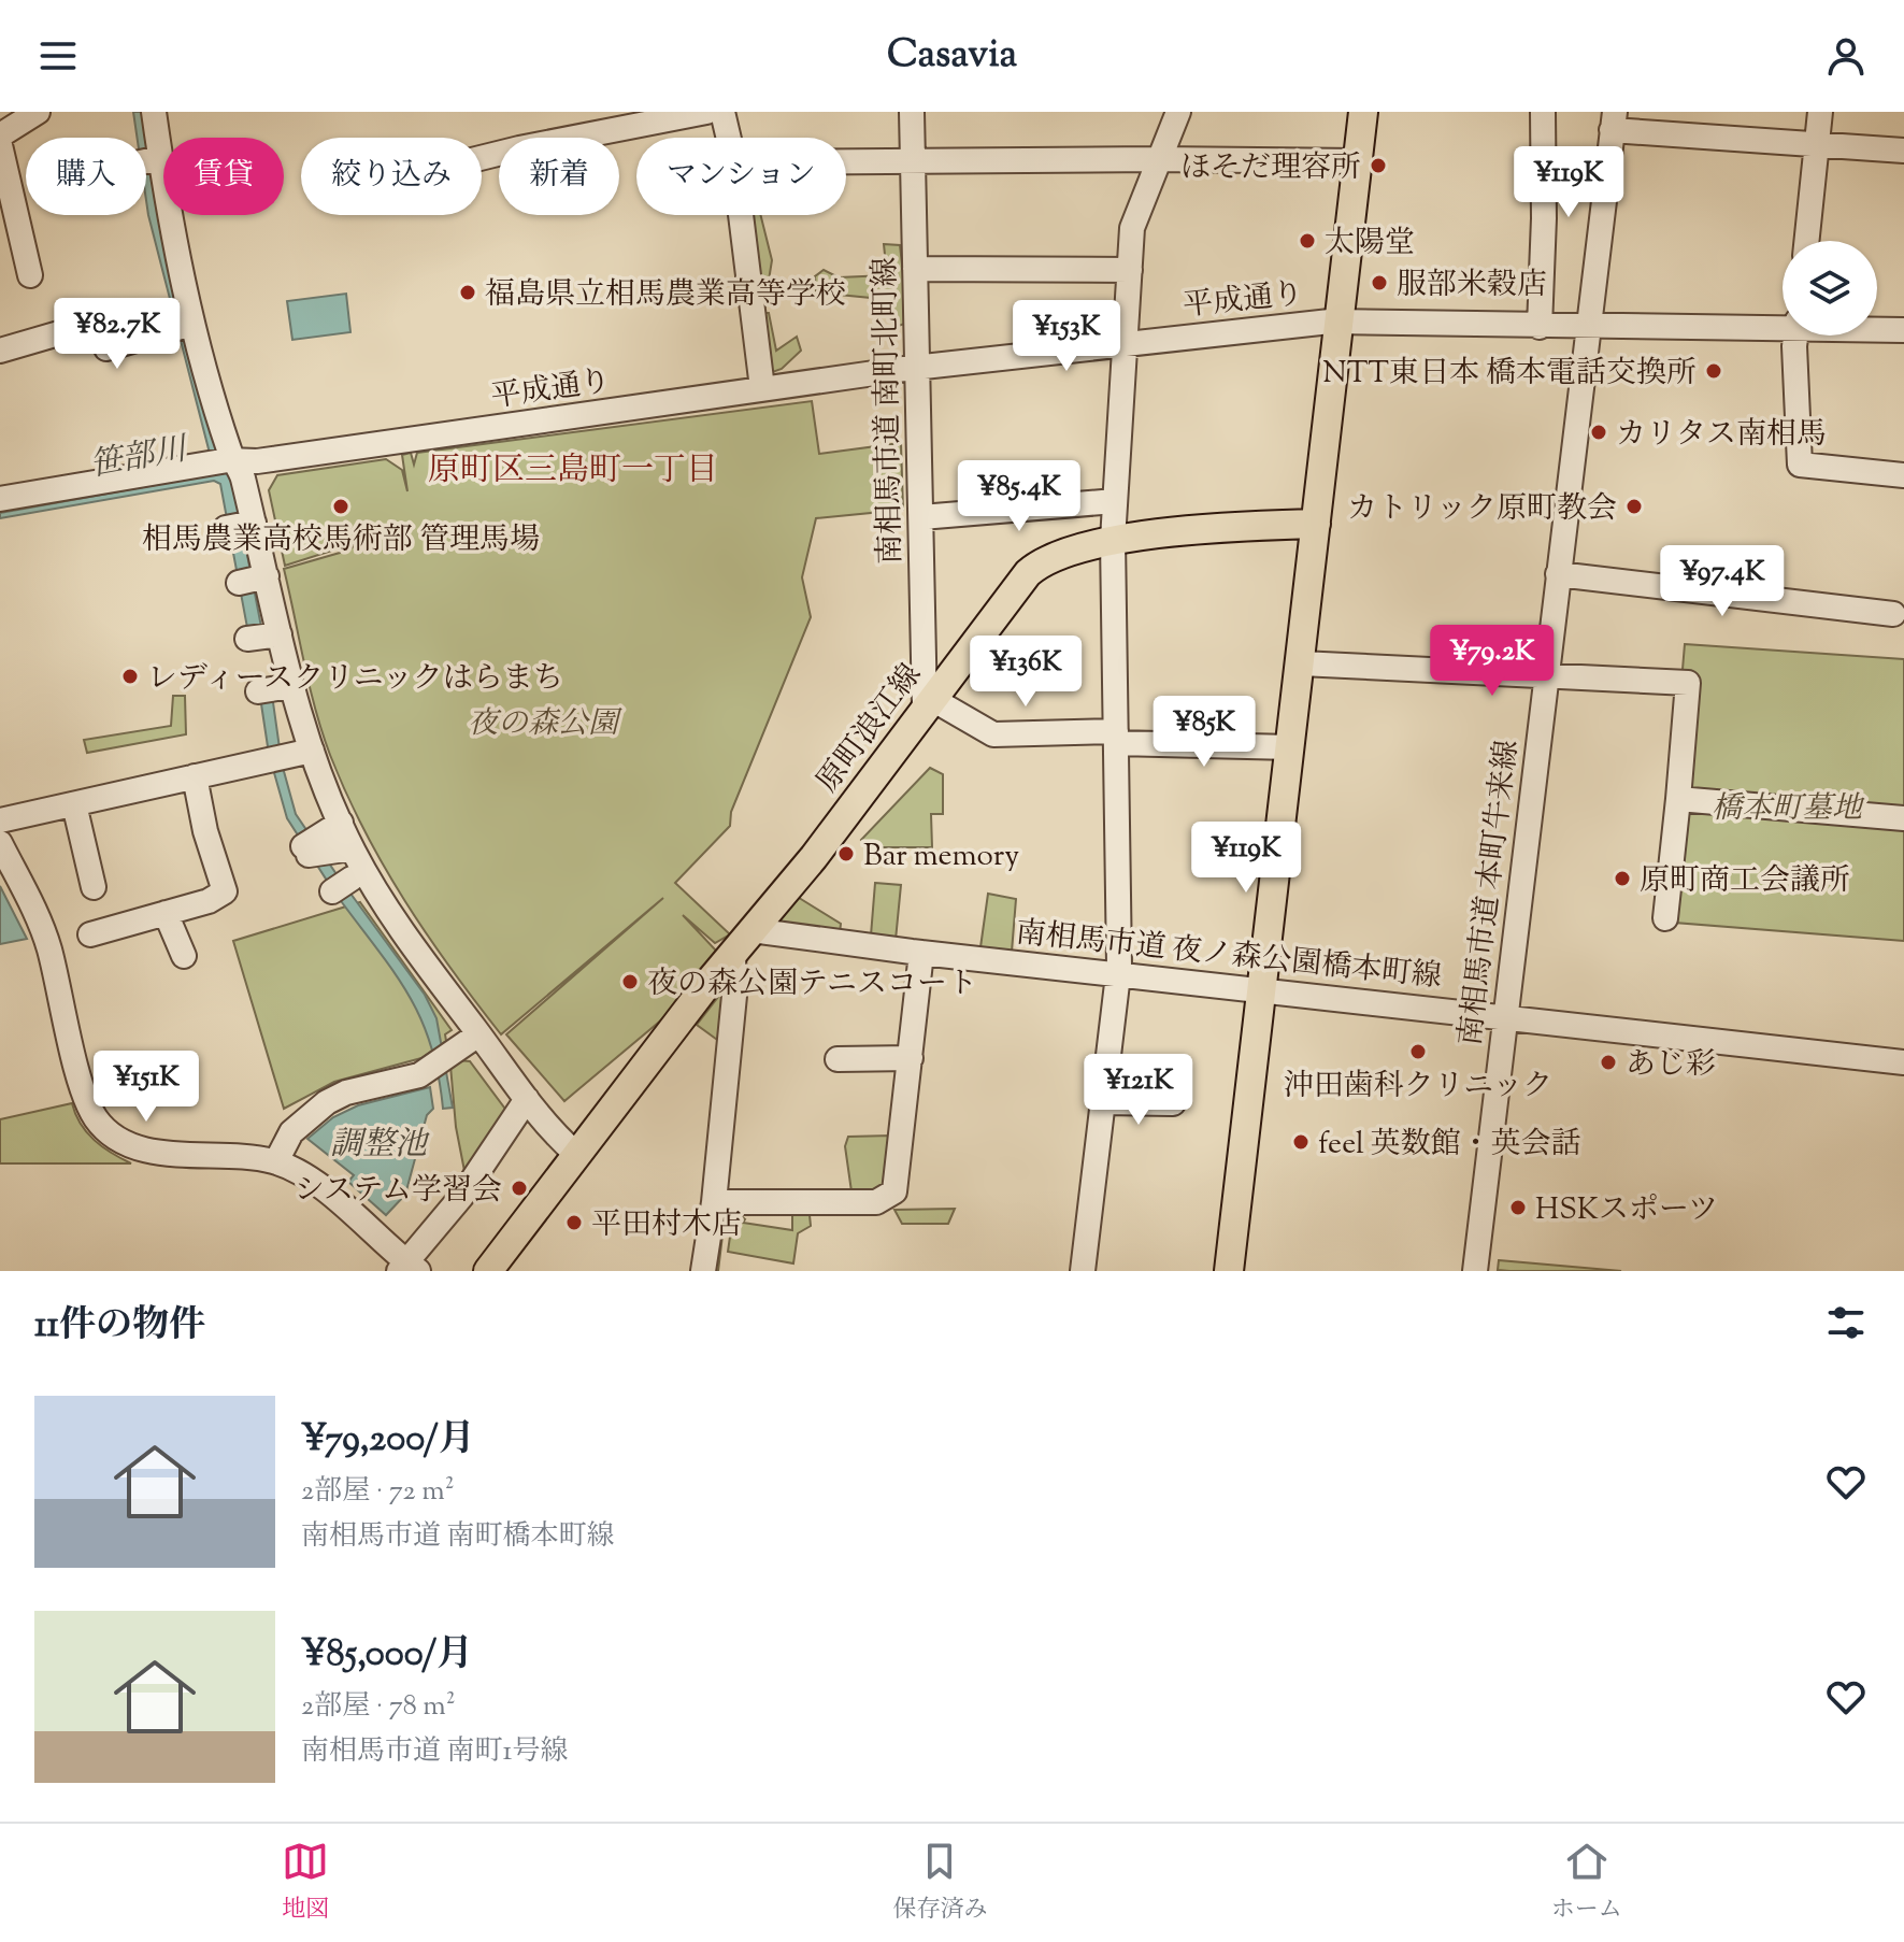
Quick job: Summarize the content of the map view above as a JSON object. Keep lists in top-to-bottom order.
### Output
{
  "streets": {
    "main road": ["原町浪江線"],
    "street": [
      "平成通り",
      "南相馬市道 南町北町線",
      "南相馬市道 本町牛来線",
      "南相馬市道 夜ノ森公園橋本町線"
    ]
  },
  "crossings": [
    ["平成通り", "南相馬市道 南町北町線"],
    ["平成通り", "南相馬市道 本町牛来線"],
    ["南相馬市道 南町北町線", "原町浪江線"],
    ["原町浪江線", "南相馬市道 夜ノ森公園橋本町線"],
    ["南相馬市道 本町牛来線", "南相馬市道 夜ノ森公園橋本町線"]
  ],
  "districts": ["原町区三島町一丁目"],
  "water": ["笹部川", "調整池"],
  "parks": ["夜の森公園", "橋本町墓地"],
  "places": [
    "ほそだ理容所",
    "太陽堂",
    "服部米穀店",
    "福島県立相馬農業高等学校",
    "NTT東日本 橋本電話交換所",
    "カリタス南相馬",
    "相馬農業高校馬術部 管理馬場",
    "カトリック原町教会",
    "レディースクリニックはらまち",
    "Bar memory",
    "原町商工会議所",
    "夜の森公園テニスコート",
    "沖田歯科クリニック",
    "あじ彩",
    "feel 英数館・英会話",
    "システム学習会",
    "HSKスポーツ",
    "平田村木店"
  ],
  "page": {
    "header": "Casavia",
    "chip": [
      "購入",
      "賃貸",
      "絞り込み",
      "新着",
      "マンション"
    ],
    "price": [
      "¥119K",
      "¥82.7K",
      "¥153K",
      "¥85.4K",
      "¥97.4K",
      "¥79.2K",
      "¥136K",
      "¥85K",
      "¥119K",
      "¥151K",
      "¥121K"
    ],
    "heading": "11件の物件",
    "list": [
      {
        "name": "¥79,200/月",
        "note": "2部屋 · 72 m² · 南相馬市道 南町橋本町線"
      },
      {
        "name": "¥85,000/月",
        "note": "2部屋 · 78 m² · 南相馬市道 南町1号線"
      }
    ],
    "tabs": ["地図", "保存済み", "ホーム"]
  }
}
